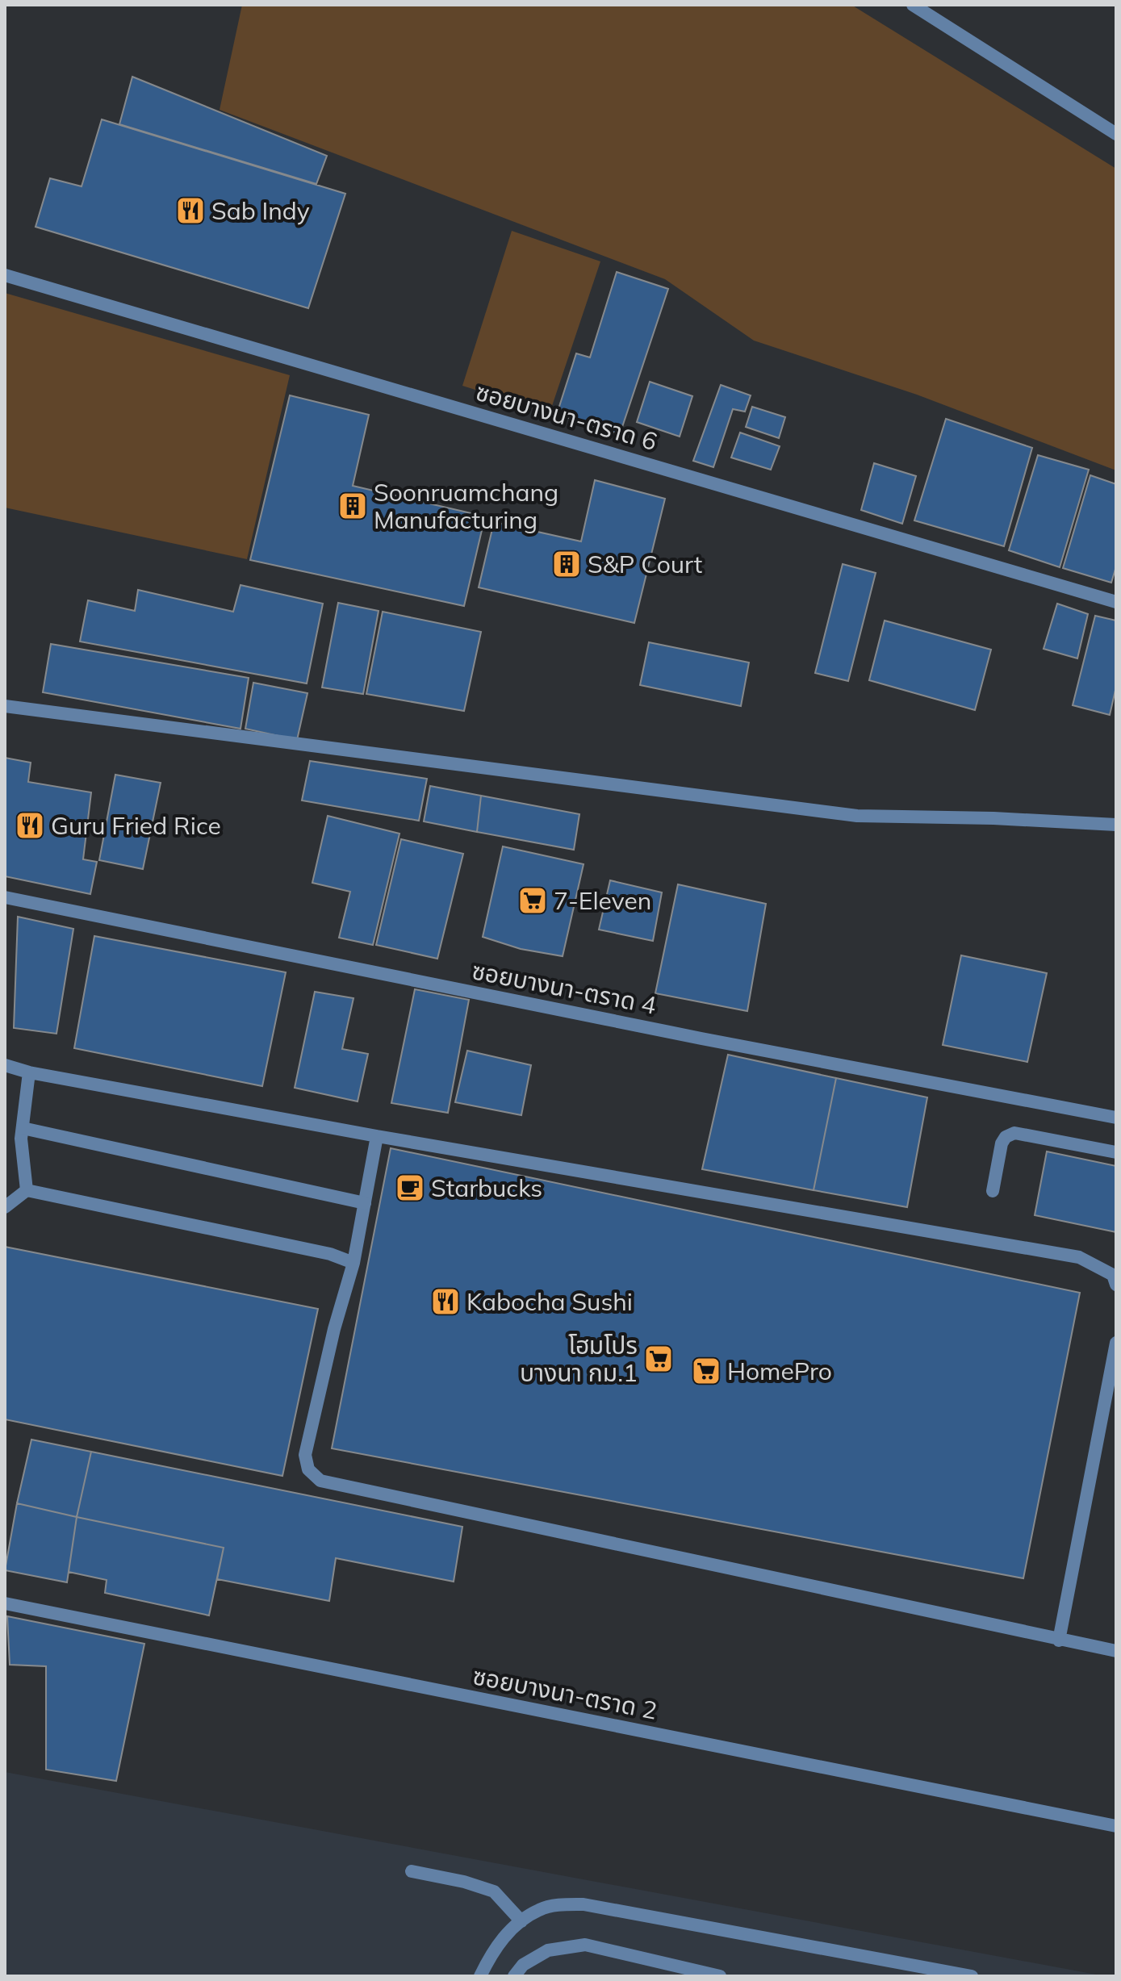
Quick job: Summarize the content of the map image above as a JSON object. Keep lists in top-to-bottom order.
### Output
{
  "streets": {
    "street": ["ซอยบางนา-ตราด 6", "ซอยบางนา-ตราด 4", "ซอยบางนา-ตราด 2"]
  },
  "places": {
    "restaurant": ["Sab Indy", "Guru Fried Rice", "Kabocha Sushi"],
    "building": ["Soonruamchang Manufacturing", "S&P Court"],
    "supermarket": ["7-Eleven", "โฮมโปร บางนา กม.1", "HomePro"],
    "cafe": ["Starbucks"]
  }
}
